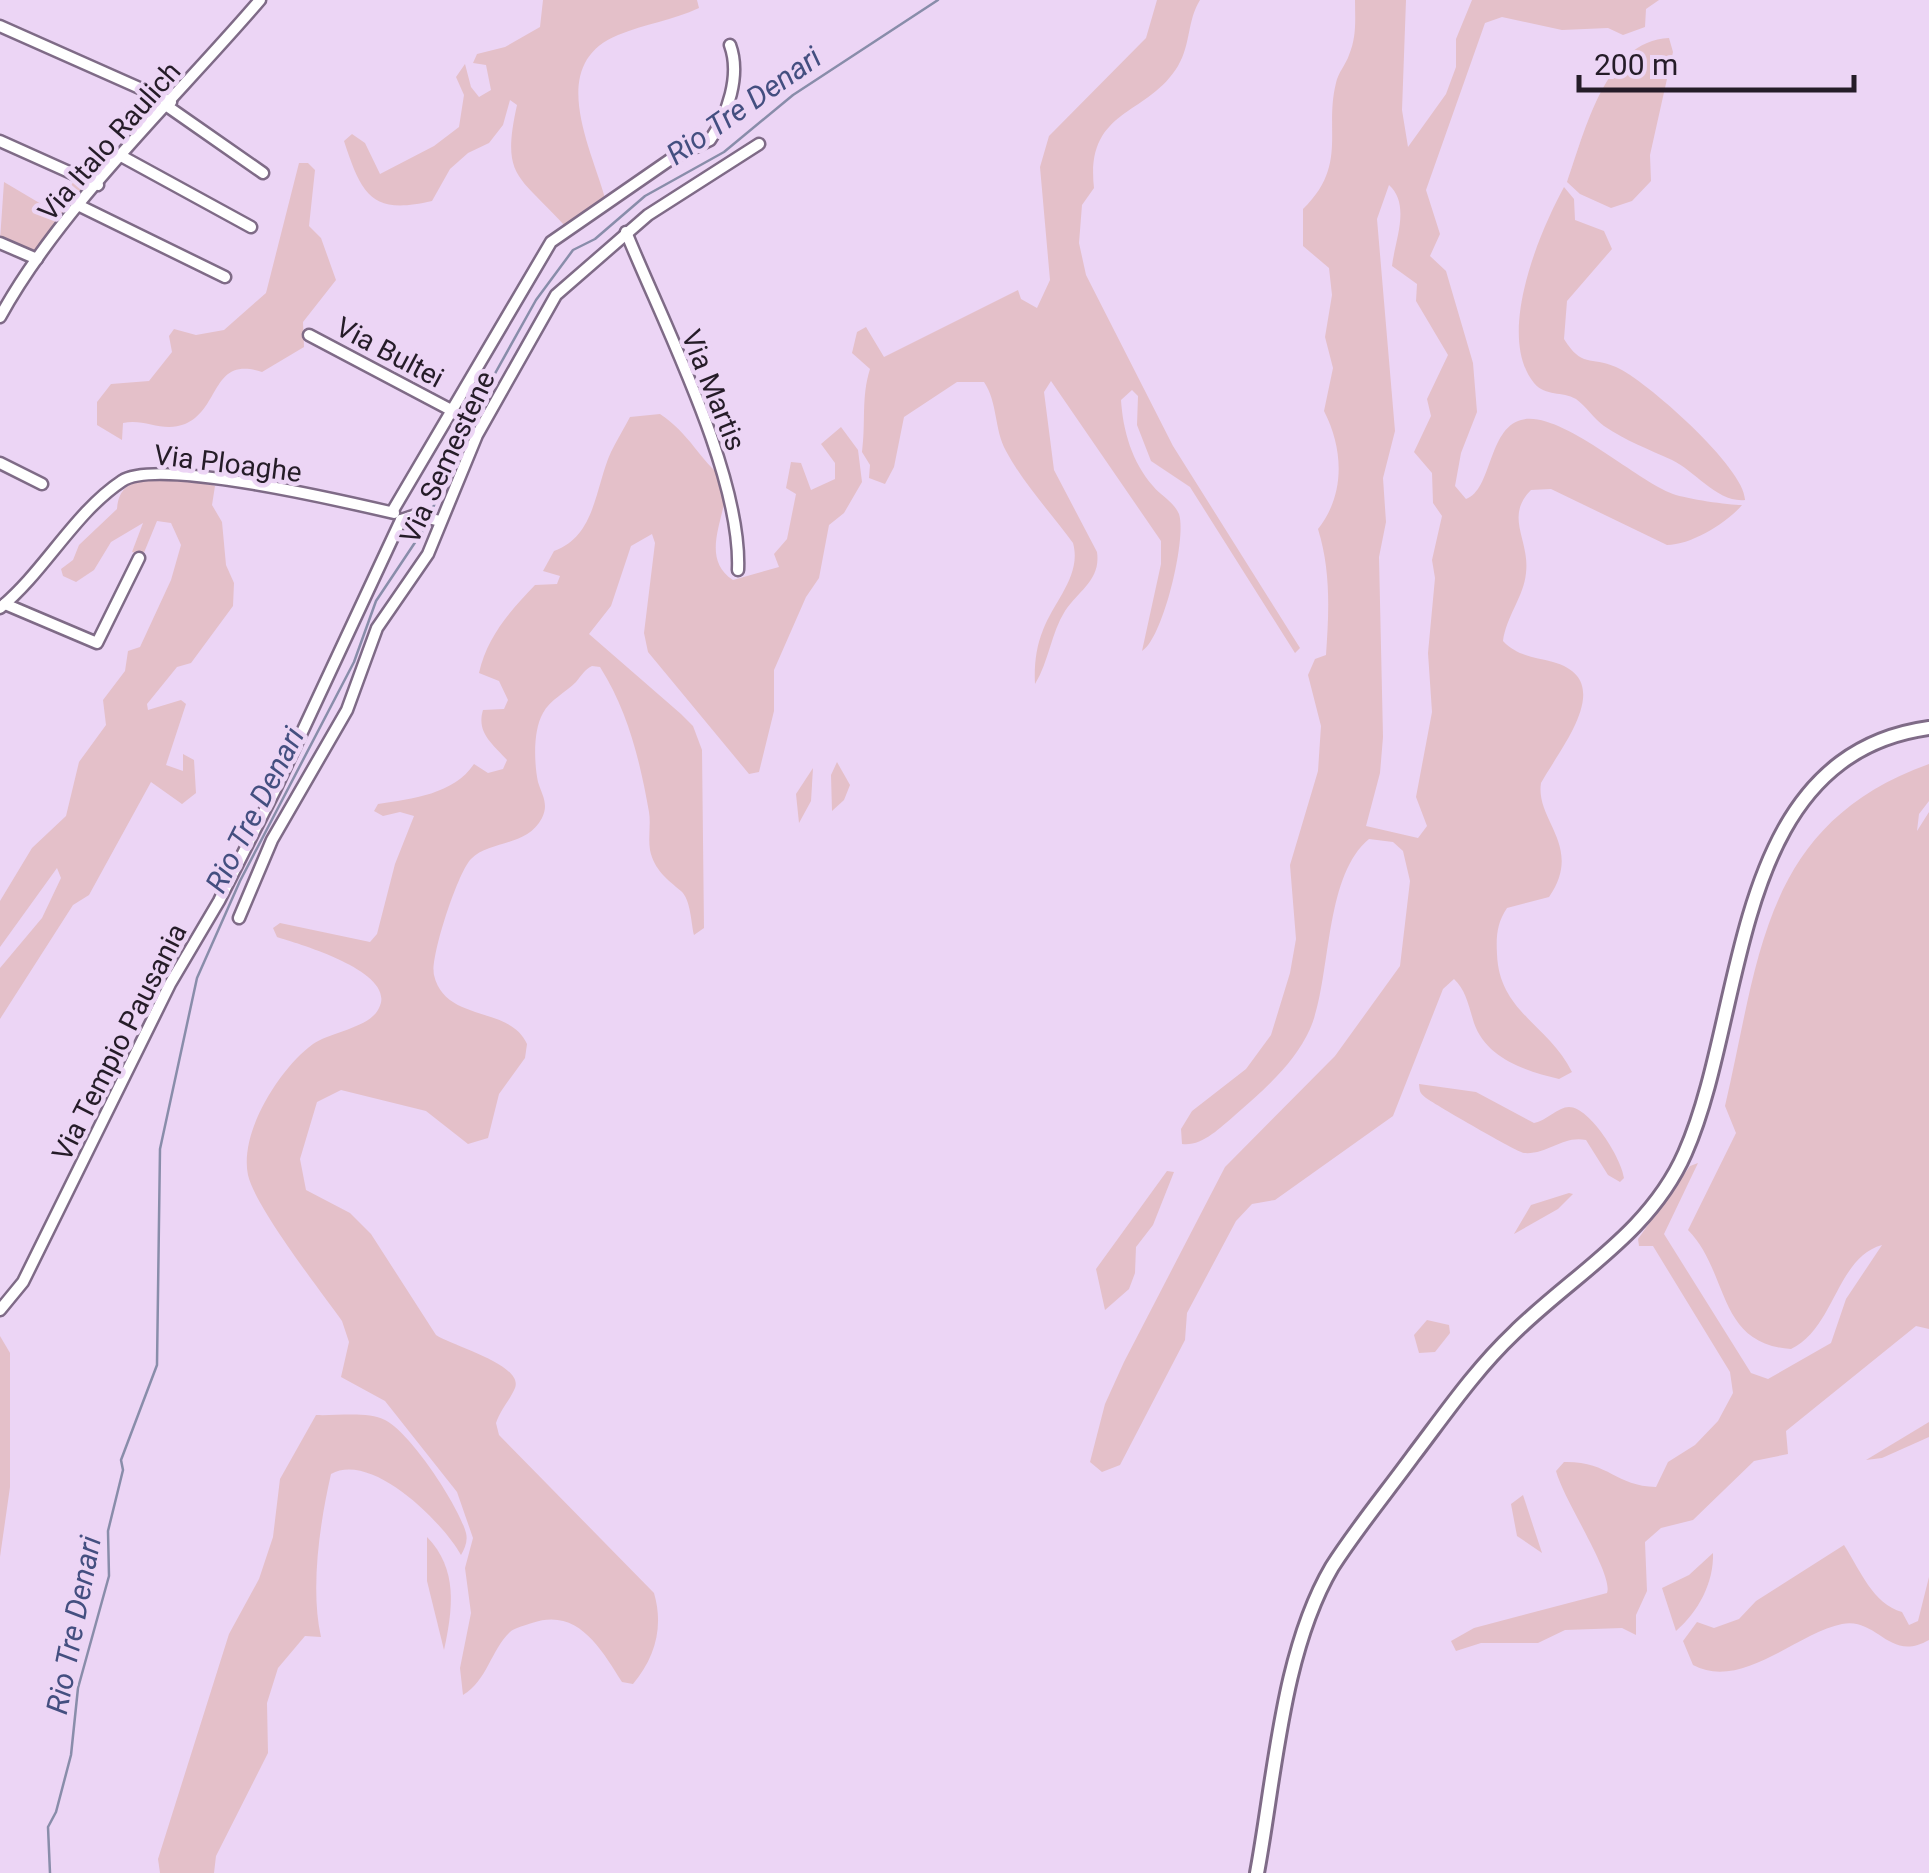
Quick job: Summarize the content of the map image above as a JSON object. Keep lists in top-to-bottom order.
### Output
{
  "streets": {
    "street": [
      "Via Italo Raulich",
      "Via Bultei",
      "Via Martis",
      "Via Semestene",
      "Via Ploaghe",
      "Via Tempio Pausania"
    ]
  },
  "crossings": [
    ["Via Bultei", "Via Tempio Pausania"],
    ["Via Martis", "Via Semestene"],
    ["Via Semestene", "Via Ploaghe"],
    ["Via Ploaghe", "Via Tempio Pausania"]
  ],
  "water": ["Rio Tre Denari"],
  "scale_bar": "200 m"
}
